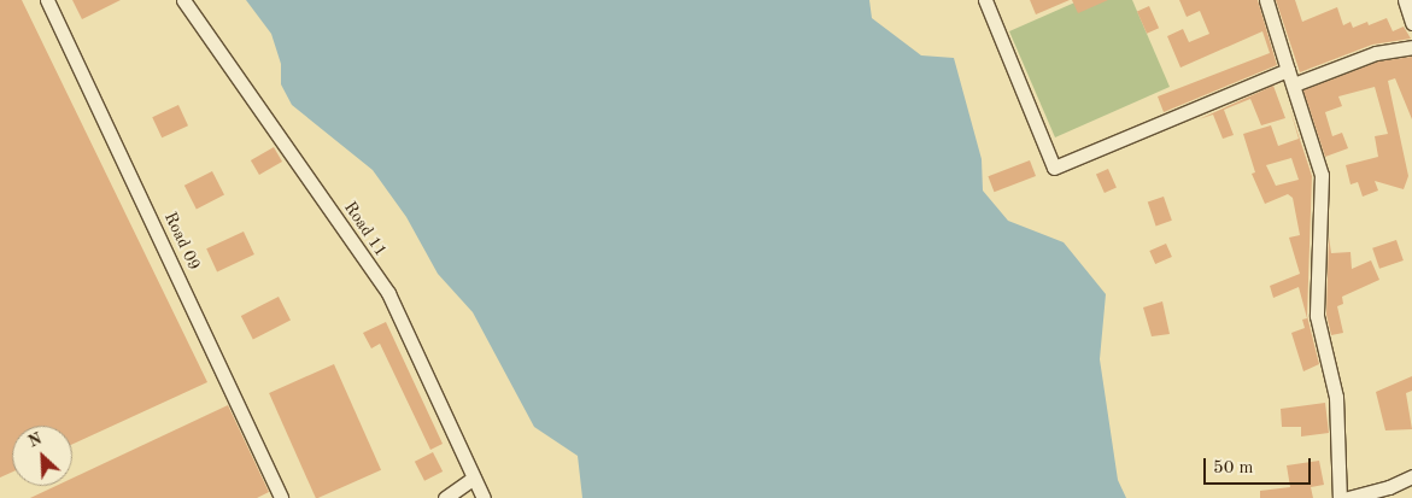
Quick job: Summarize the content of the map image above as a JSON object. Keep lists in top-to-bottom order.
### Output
{
  "streets": {
    "street": ["Road 11", "Road 09"]
  },
  "scale_bar": "50 m",
  "north": "top left"
}
